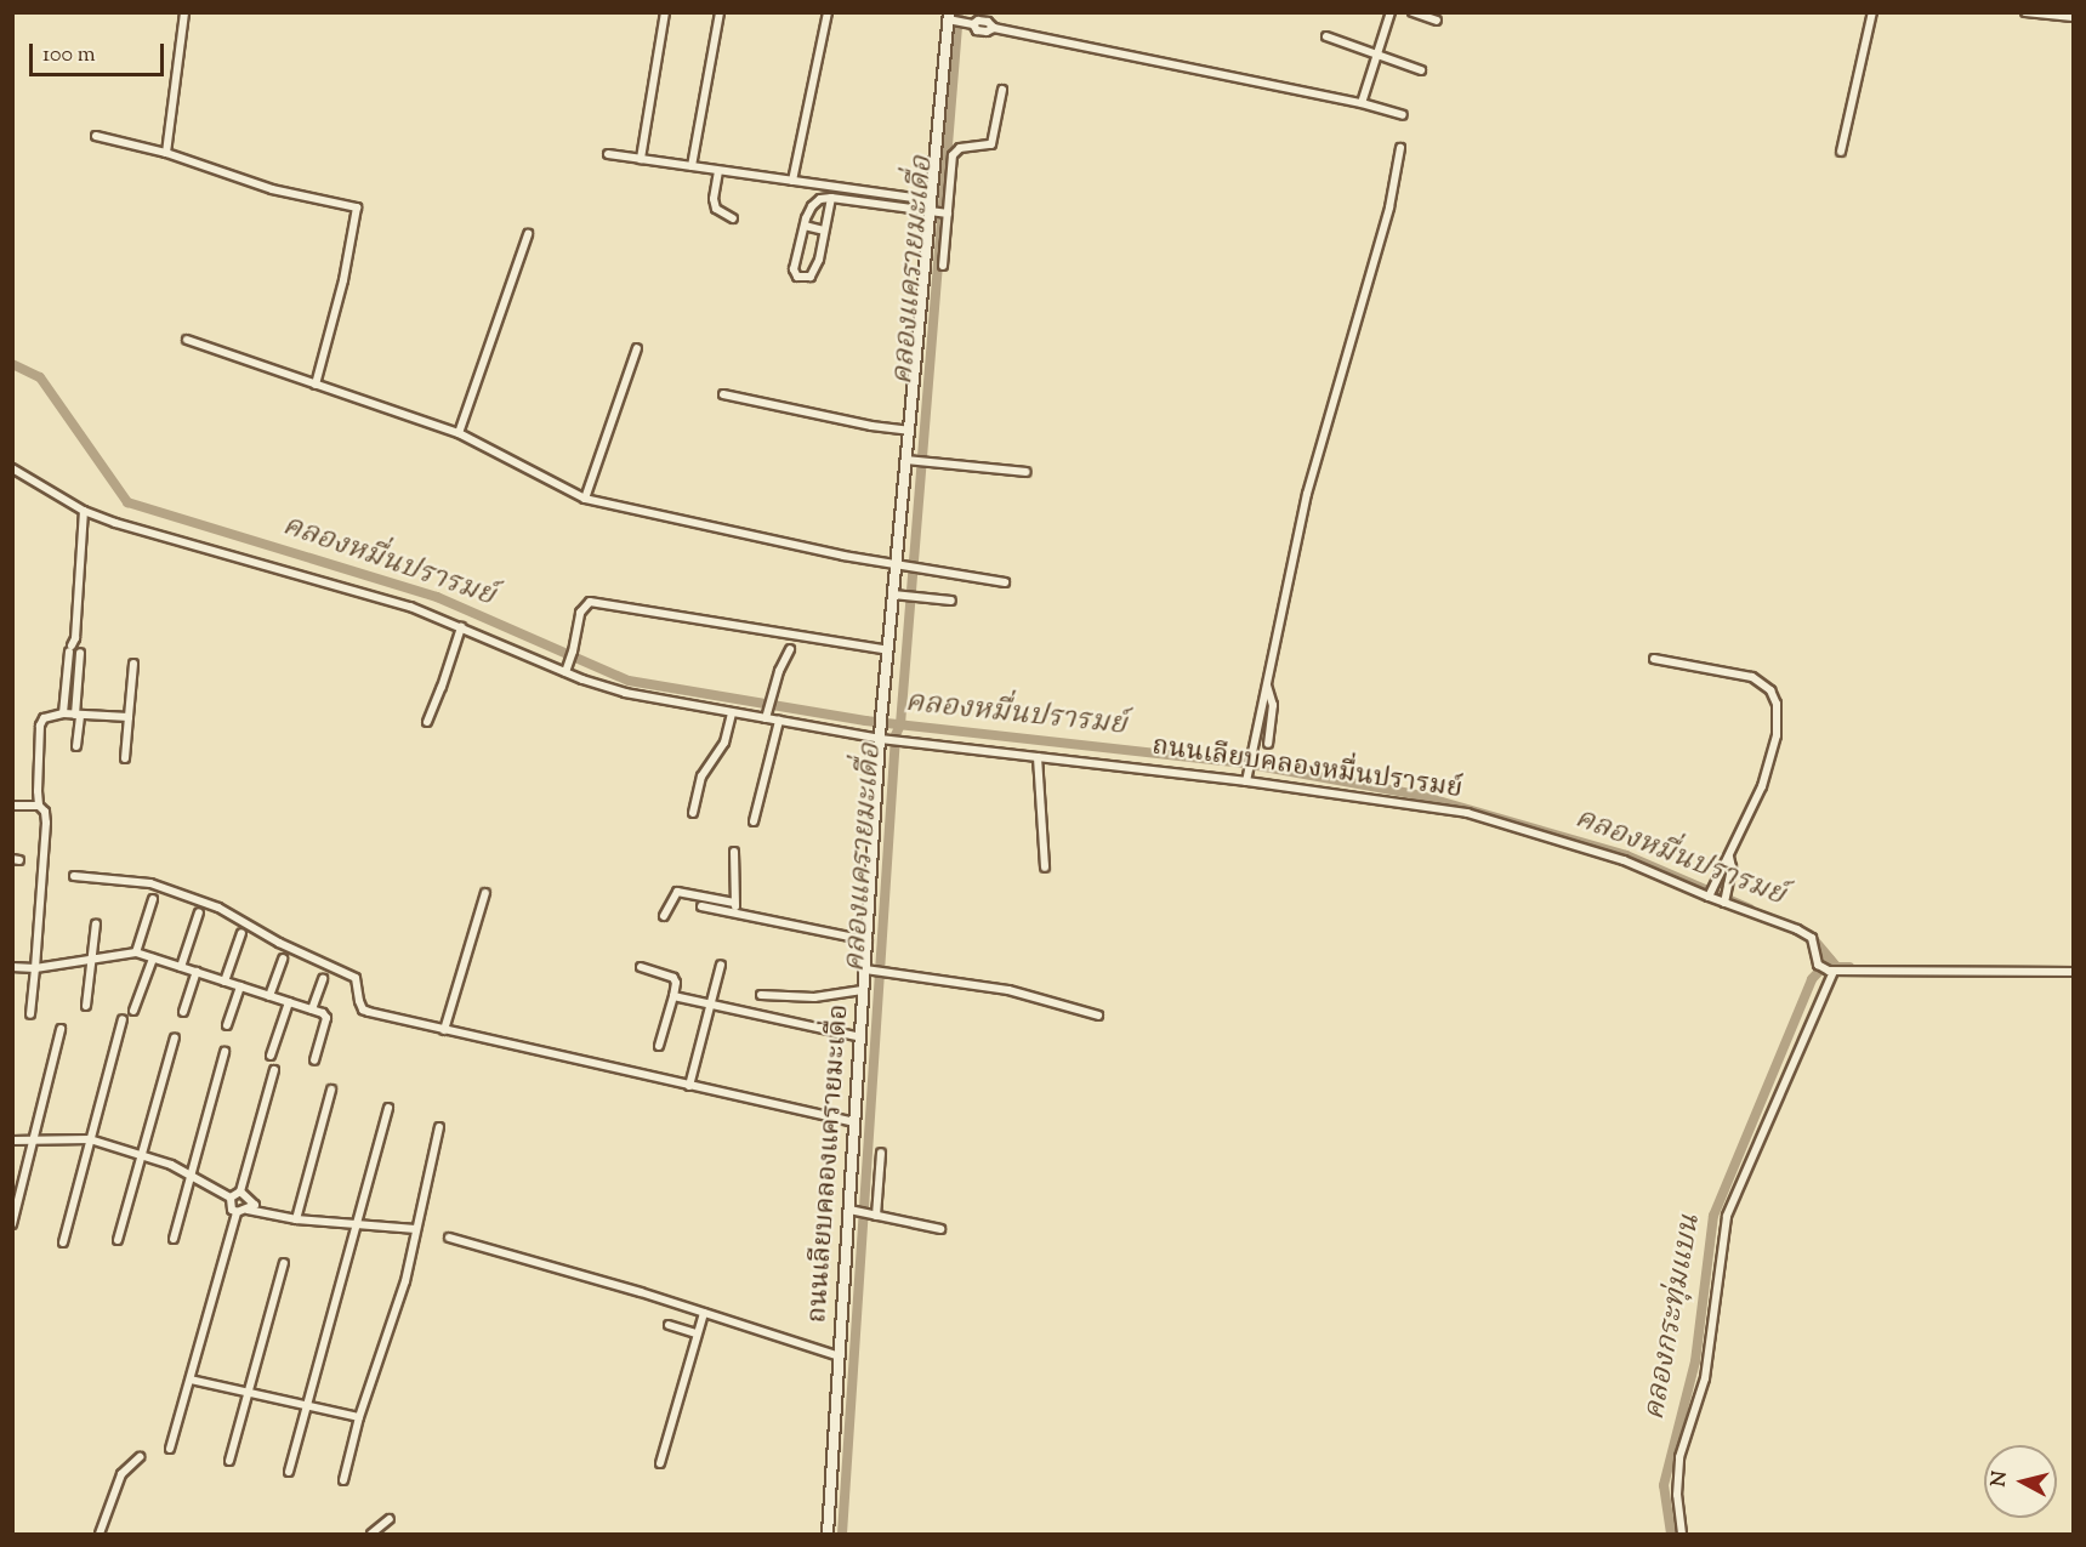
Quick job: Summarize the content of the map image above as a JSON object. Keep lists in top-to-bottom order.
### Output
{
  "streets": {
    "street": ["ถนนเลียบคลองหมื่นปรารมย์", "ถนนเลียบคลองแครายมะเดื่อ"]
  },
  "crossings": [
    ["ถนนเลียบคลองหมื่นปรารมย์", "ถนนเลียบคลองแครายมะเดื่อ"]
  ],
  "water": ["คลองแครายมะเดื่อ", "คลองหมื่นปรารมย์", "คลองกระทุ่มแบน"],
  "scale_bar": "100 m",
  "north": "left"
}
